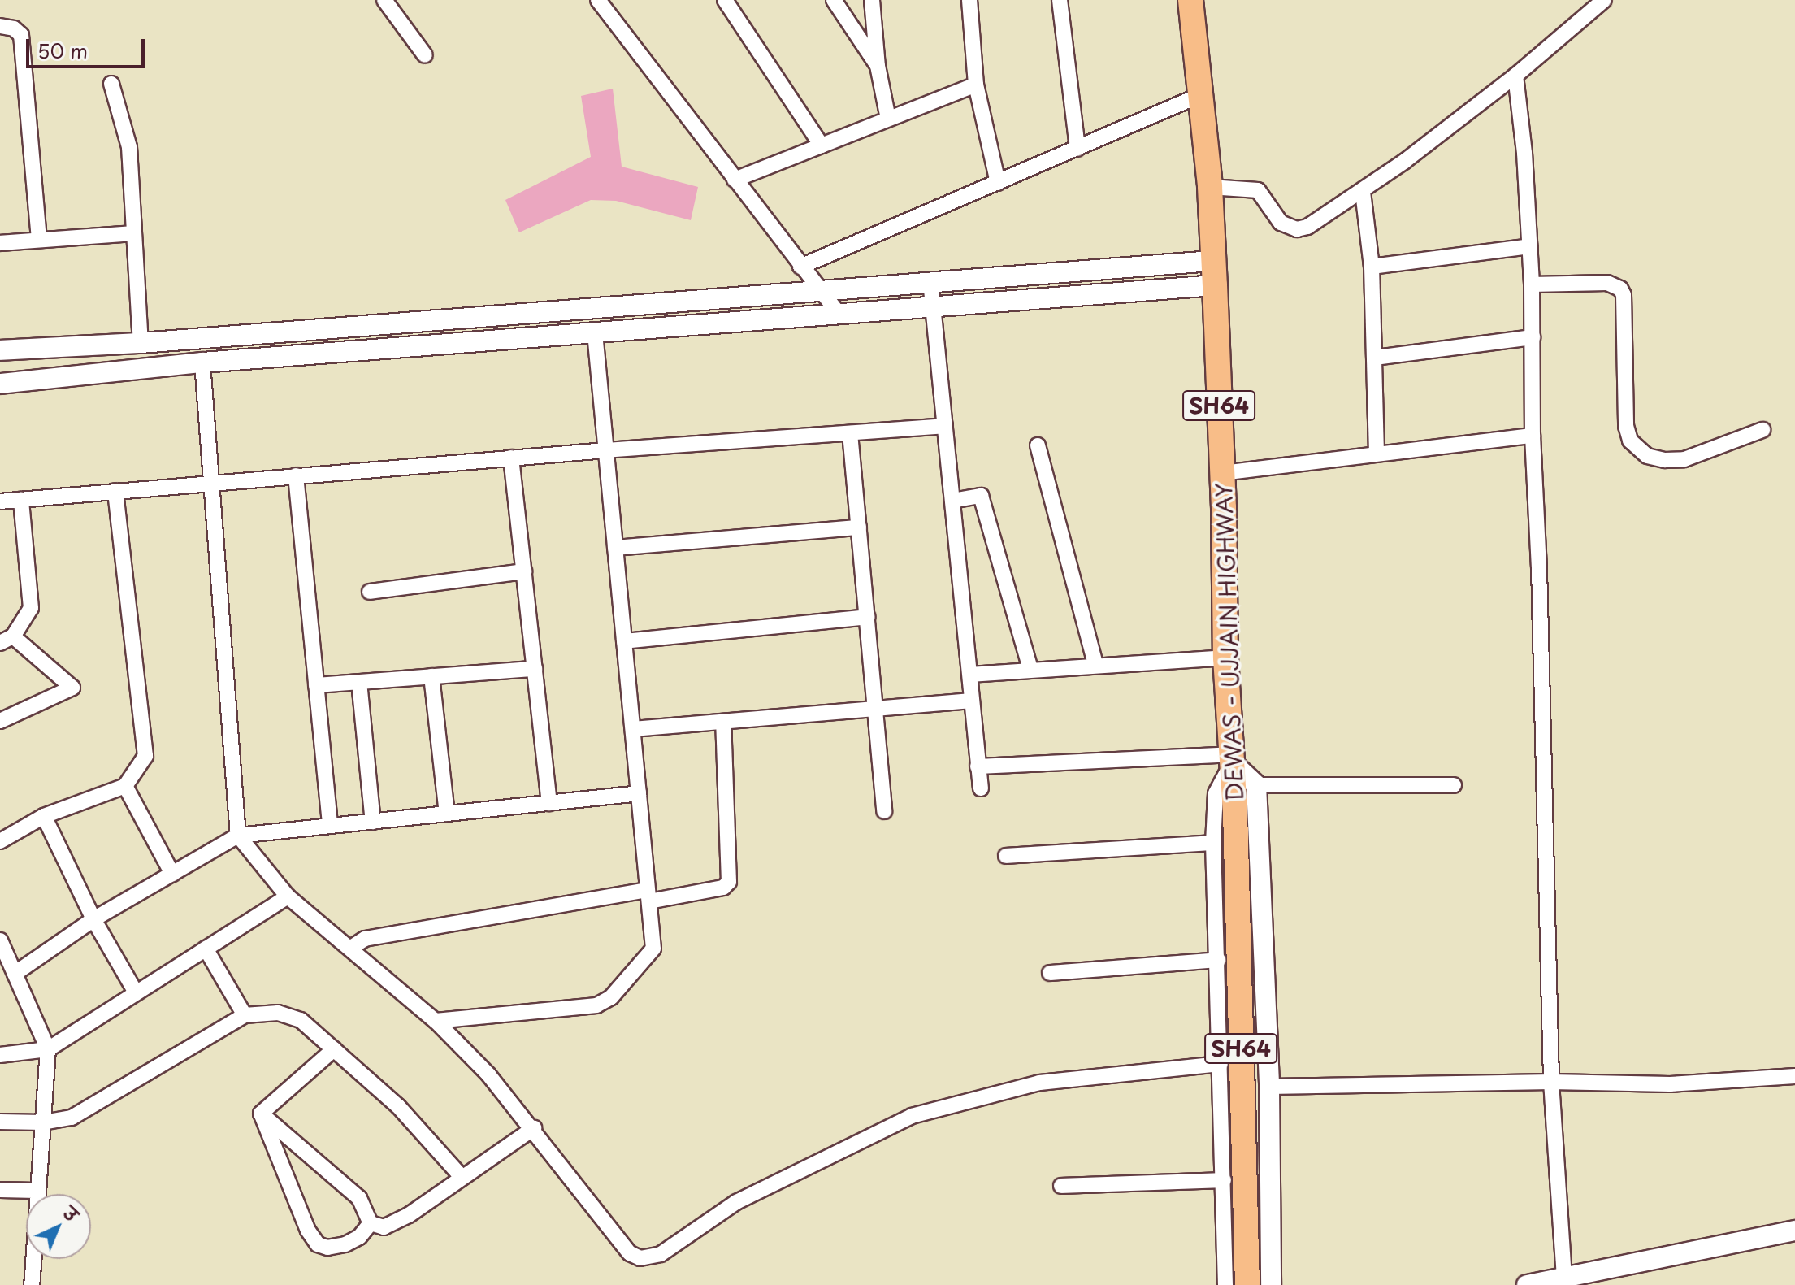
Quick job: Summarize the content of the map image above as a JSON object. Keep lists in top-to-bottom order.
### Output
{
  "streets": {
    "main road": ["SH64", "DEWAS - UJJAIN HIGHWAY"]
  },
  "scale_bar": "50 m",
  "north": "top right"
}
